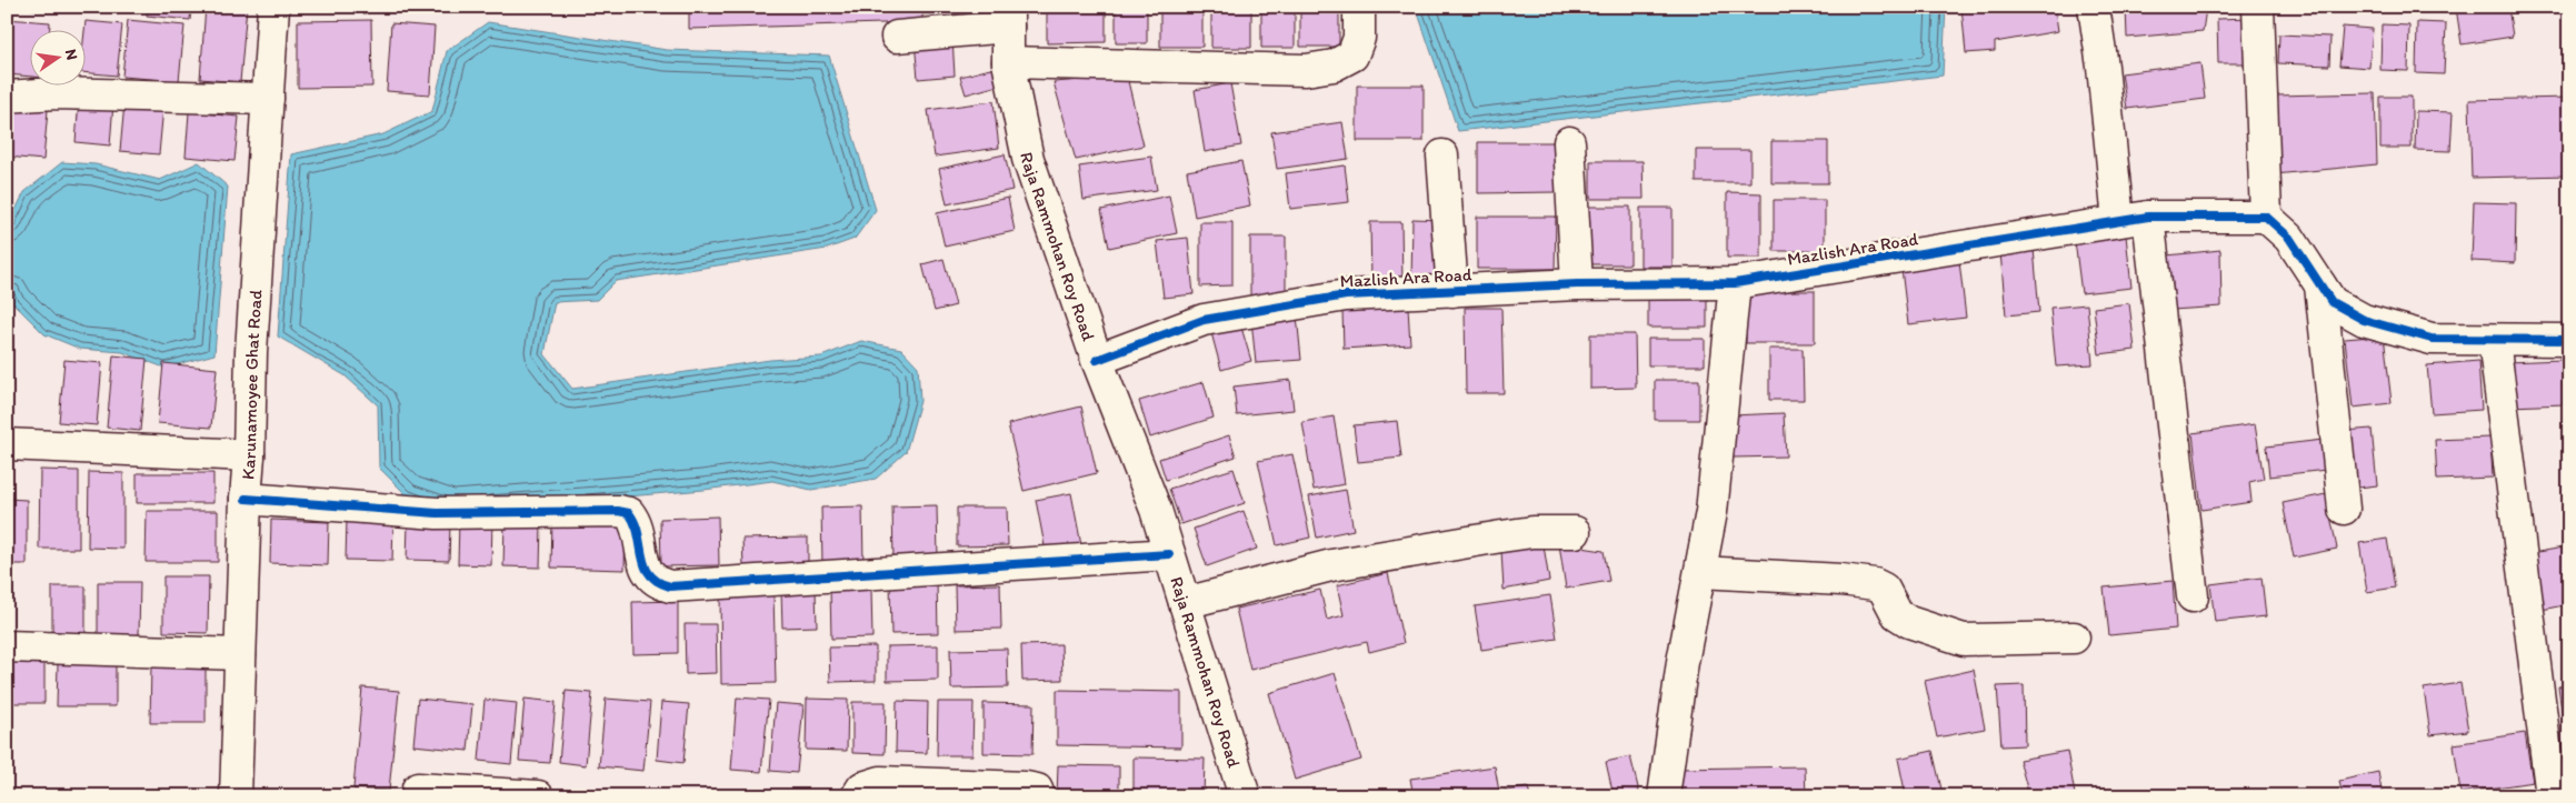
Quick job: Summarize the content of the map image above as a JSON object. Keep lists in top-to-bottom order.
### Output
{
  "streets": {
    "street": ["Raja Rammohan Roy Road", "Mazlish Ara Road", "Karunamoyee Ghat Road"]
  },
  "crossings": [
    ["Raja Rammohan Roy Road", "Mazlish Ara Road"]
  ],
  "north": "right"
}
